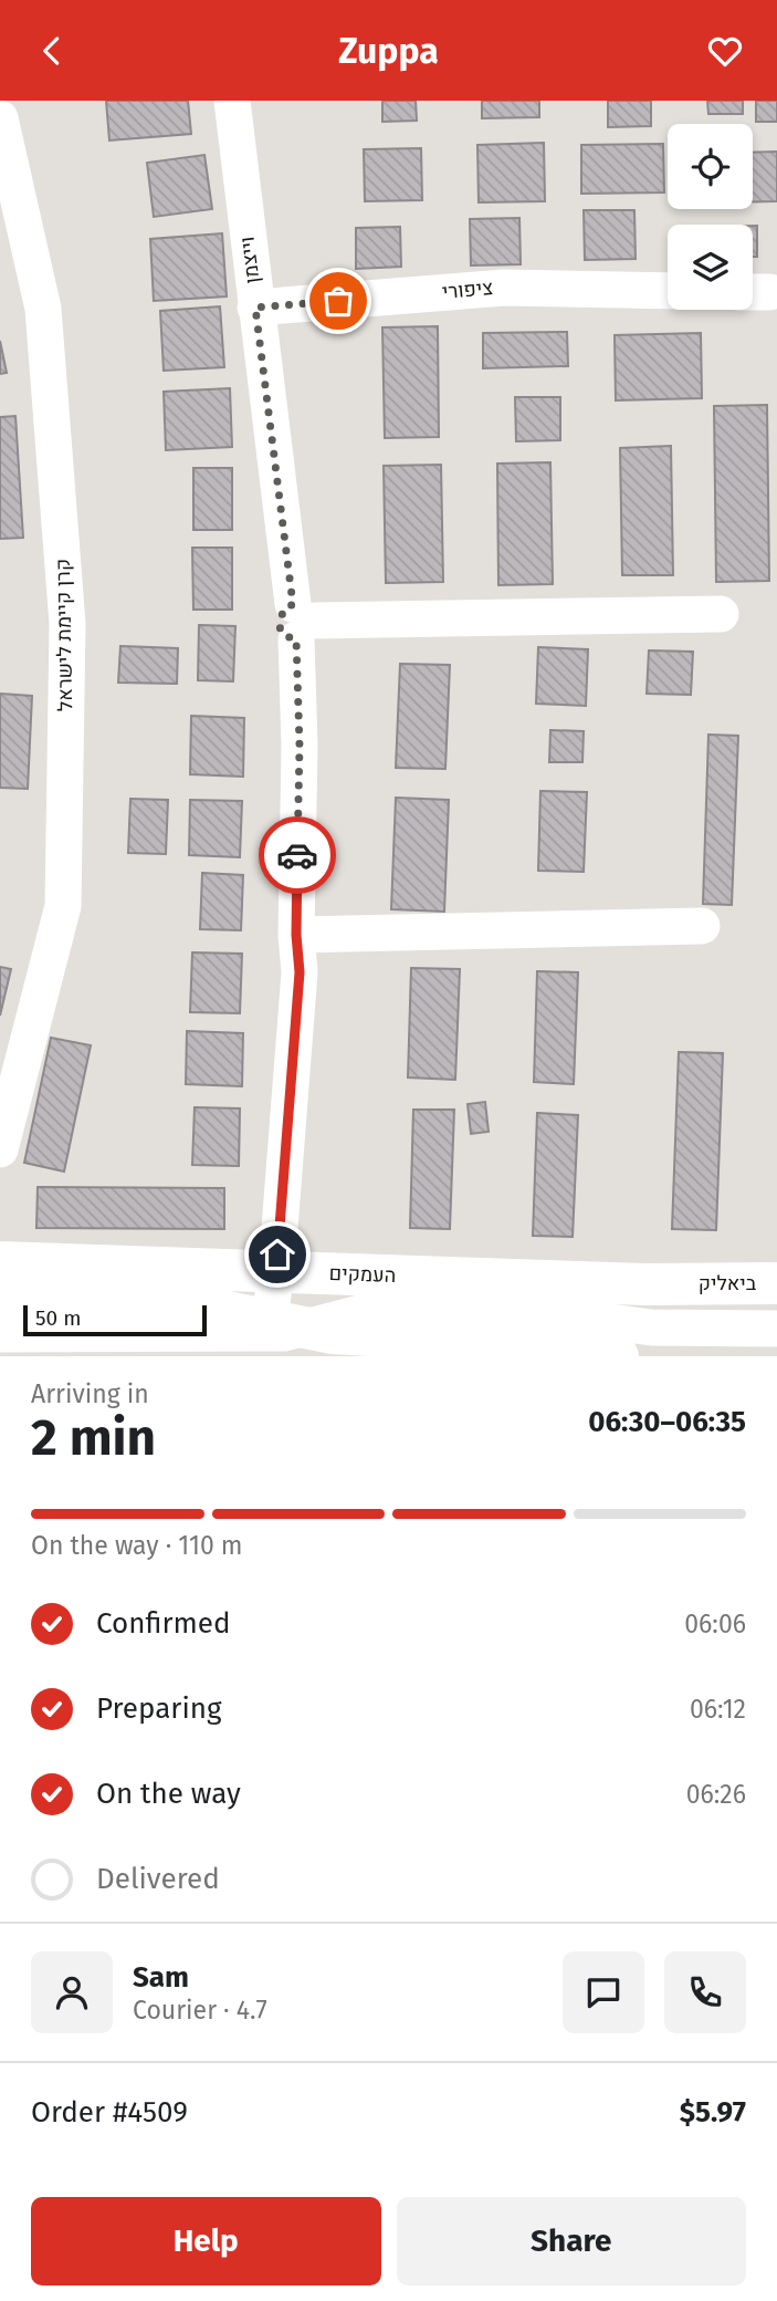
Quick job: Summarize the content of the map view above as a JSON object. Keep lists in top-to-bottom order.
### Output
{
  "streets": {
    "main road": ["העמקים", "ביאליק"],
    "street": ["וייצמן", "ציפורי", "קרן קיימת לישראל"]
  },
  "crossings": [
    ["וייצמן", "ציפורי"],
    ["וייצמן", "העמקים"],
    ["העמקים", "ביאליק"]
  ],
  "scale_bar": "50 m",
  "page": {
    "header": "Zuppa",
    "scale": "50 m",
    "heading": ["2 min", "Arriving in", "06:30–06:35"],
    "panel": [
      "Sam",
      "Courier · 4.7",
      "Order #4509",
      "$5.97"
    ],
    "bar": "On the way · 110 m",
    "list": [
      ["Confirmed", "06:06"],
      ["Preparing", "06:12"],
      ["On the way", "06:26"],
      "Delivered"
    ],
    "buttons": ["Help", "Share"]
  }
}
